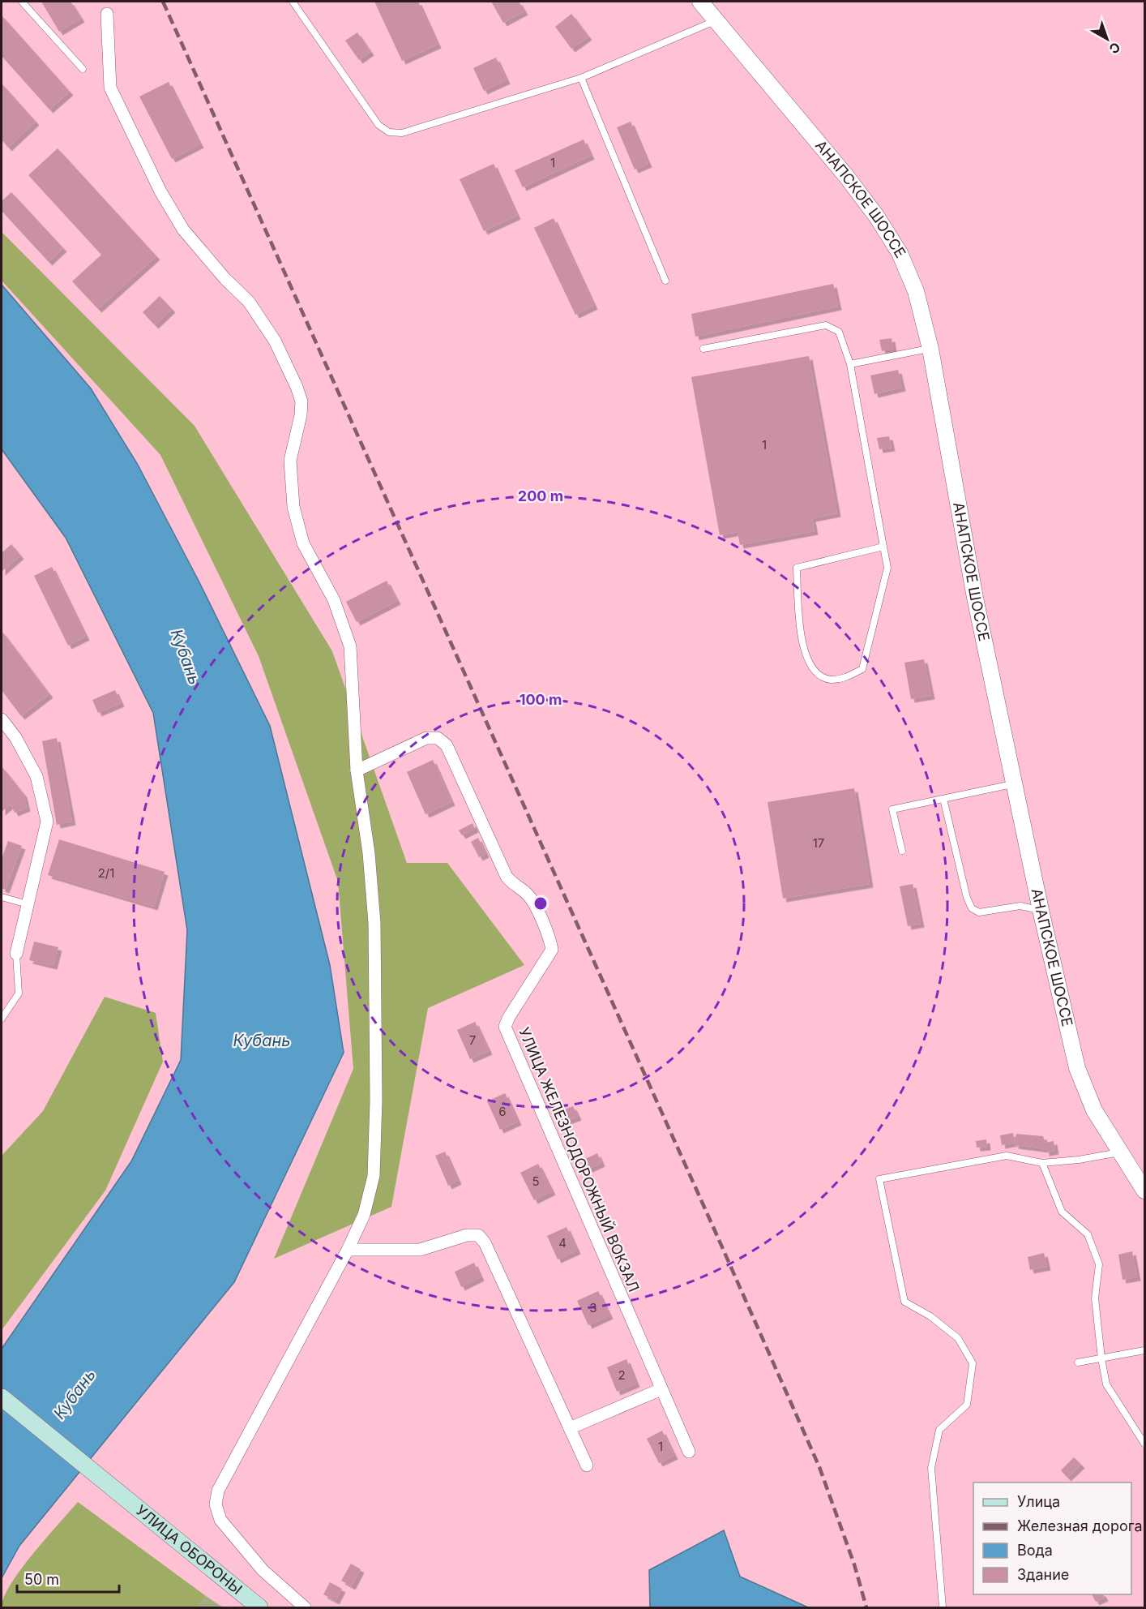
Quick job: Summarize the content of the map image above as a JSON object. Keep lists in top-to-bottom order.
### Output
{
  "streets": {
    "main road": ["УЛИЦА ОБОРОНЫ"],
    "street": ["АНАПСКОЕ ШОССЕ", "УЛИЦА ЖЕЛЕЗНОДОРОЖНЫЙ ВОКЗАЛ"]
  },
  "water": ["Кубань"],
  "house_numbers": [
    "1",
    "1",
    "17",
    "2/1",
    "7",
    "6",
    "5",
    "4",
    "3",
    "2",
    "1"
  ],
  "legend": [
    "Улица",
    "Железная дорога",
    "Вода",
    "Здание"
  ],
  "scale_bar": "50 m",
  "north": "bottom right",
  "rings": ["200 m", "100 m"]
}
